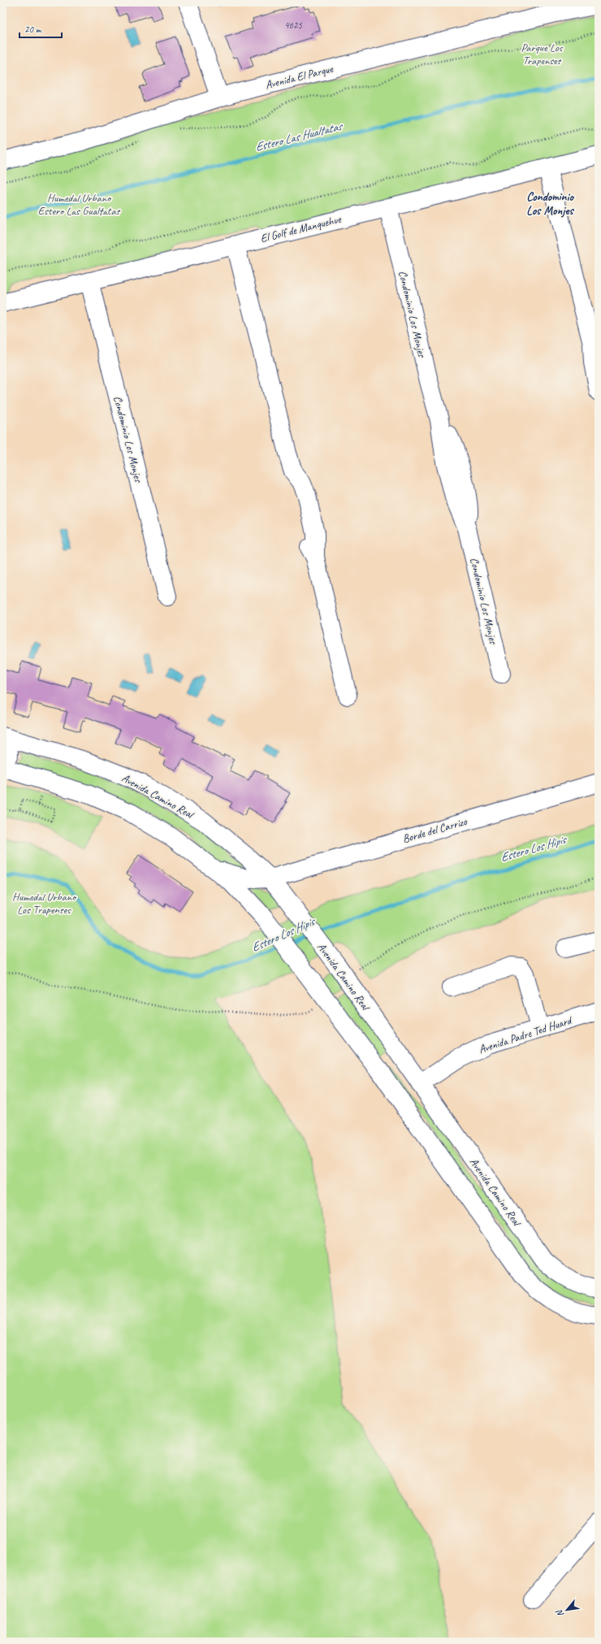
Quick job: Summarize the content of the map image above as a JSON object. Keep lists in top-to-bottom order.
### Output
{
  "streets": {
    "street": [
      "Avenida El Parque",
      "El Golf de Manquehue",
      "Condominio Los Monjes",
      "Avenida Camino Real",
      "Borde del Carrizo",
      "Avenida Padre Ted Huard"
    ]
  },
  "crossings": [
    ["El Golf de Manquehue", "Condominio Los Monjes"],
    ["Avenida Camino Real", "Borde del Carrizo"],
    ["Avenida Camino Real", "Avenida Padre Ted Huard"]
  ],
  "districts": ["Condominio Los Monjes"],
  "water": ["Estero Las Hualtatas", "Estero Los Hipis"],
  "parks": ["Parque Los Trapenses", "Humedal Urbano Estero Las Gualtatas", "Humedal Urbano Los Trapenses"],
  "house_numbers": ["4625"],
  "scale_bar": "20 m",
  "north": "bottom left"
}
